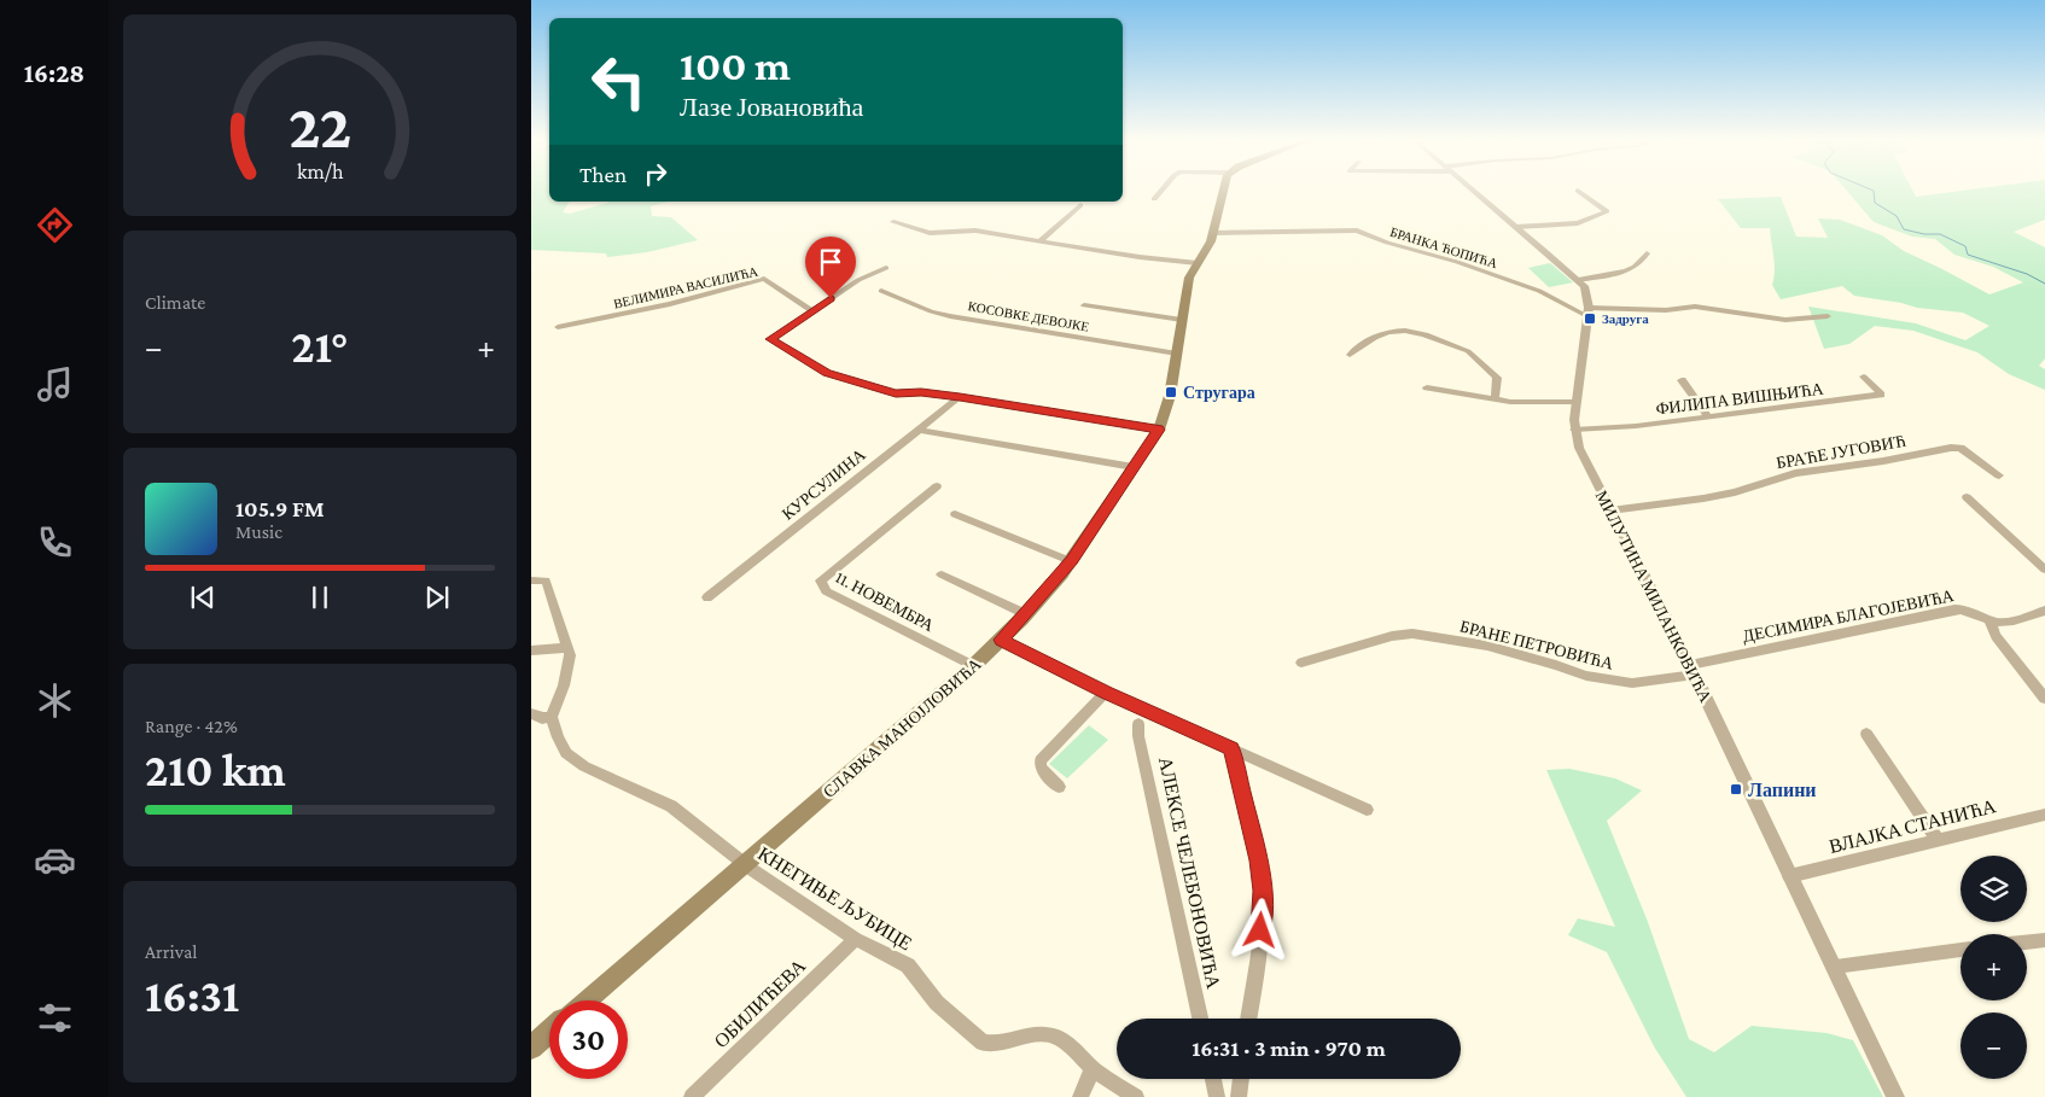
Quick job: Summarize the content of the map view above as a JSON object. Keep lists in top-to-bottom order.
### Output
{
  "streets": {
    "main road": ["СЛАВКА МАНОЈЛОВИЋА"],
    "street": [
      "БРАНКА ЋОПИЋА",
      "ВЕЛИМИРА ВАСИЛИЋА",
      "КОСОВКЕ ДЕВОЈКЕ",
      "ФИЛИПА ВИШЊИЋА",
      "БРАЋЕ ЈУГОВИЋ",
      "КУРСУЛИНА",
      "МИЛУТИНА МИЛАНКОВИЋА",
      "11. НОВЕМБРА",
      "ДЕСИМИРА БЛАГОЈЕВИЋА",
      "БРАНЕ ПЕТРОВИЋА",
      "ВЛАЈКА СТАНИЋА",
      "АЛЕКСЕ ЧЕЛЕБОНОВИЋА",
      "КНЕГИЊЕ ЉУБИЦЕ",
      "ОБИЛИЋЕВА"
    ]
  },
  "crossings": [
    ["БРАНКА ЋОПИЋА", "МИЛУТИНА МИЛАНКОВИЋА"],
    ["БРАНКА ЋОПИЋА", "СЛАВКА МАНОЈЛОВИЋА"],
    ["КОСОВКЕ ДЕВОЈКЕ", "СЛАВКА МАНОЈЛОВИЋА"],
    ["ФИЛИПА ВИШЊИЋА", "МИЛУТИНА МИЛАНКОВИЋА"],
    ["БРАЋЕ ЈУГОВИЋ", "МИЛУТИНА МИЛАНКОВИЋА"],
    ["МИЛУТИНА МИЛАНКОВИЋА", "ДЕСИМИРА БЛАГОЈЕВИЋА"],
    ["МИЛУТИНА МИЛАНКОВИЋА", "БРАНЕ ПЕТРОВИЋА"],
    ["МИЛУТИНА МИЛАНКОВИЋА", "ВЛАЈКА СТАНИЋА"],
    ["11. НОВЕМБРА", "СЛАВКА МАНОЈЛОВИЋА"],
    ["ДЕСИМИРА БЛАГОЈЕВИЋА", "БРАНЕ ПЕТРОВИЋА"],
    ["СЛАВКА МАНОЈЛОВИЋА", "КНЕГИЊЕ ЉУБИЦЕ"],
    ["КНЕГИЊЕ ЉУБИЦЕ", "ОБИЛИЋЕВА"]
  ],
  "places": {
    "transit": ["Задруга", "Стругара", "Лапини"]
  },
  "page": {
    "tabs": "16:28",
    "turn": ["100 m", "Лазе Јовановића"],
    "then": "Then",
    "tile": [
      "Climate",
      ["Range · 42%", "210 km"],
      ["Arrival", "16:31"]
    ],
    "heat": ["−", "21°", "+"],
    "song": ["105.9 FM", "Music"],
    "map_buttons": ["+", "−"],
    "limit": "30",
    "trip": "16:31 · 3 min · 970 m",
    "gauge": ["22", "km/h"]
  }
}
